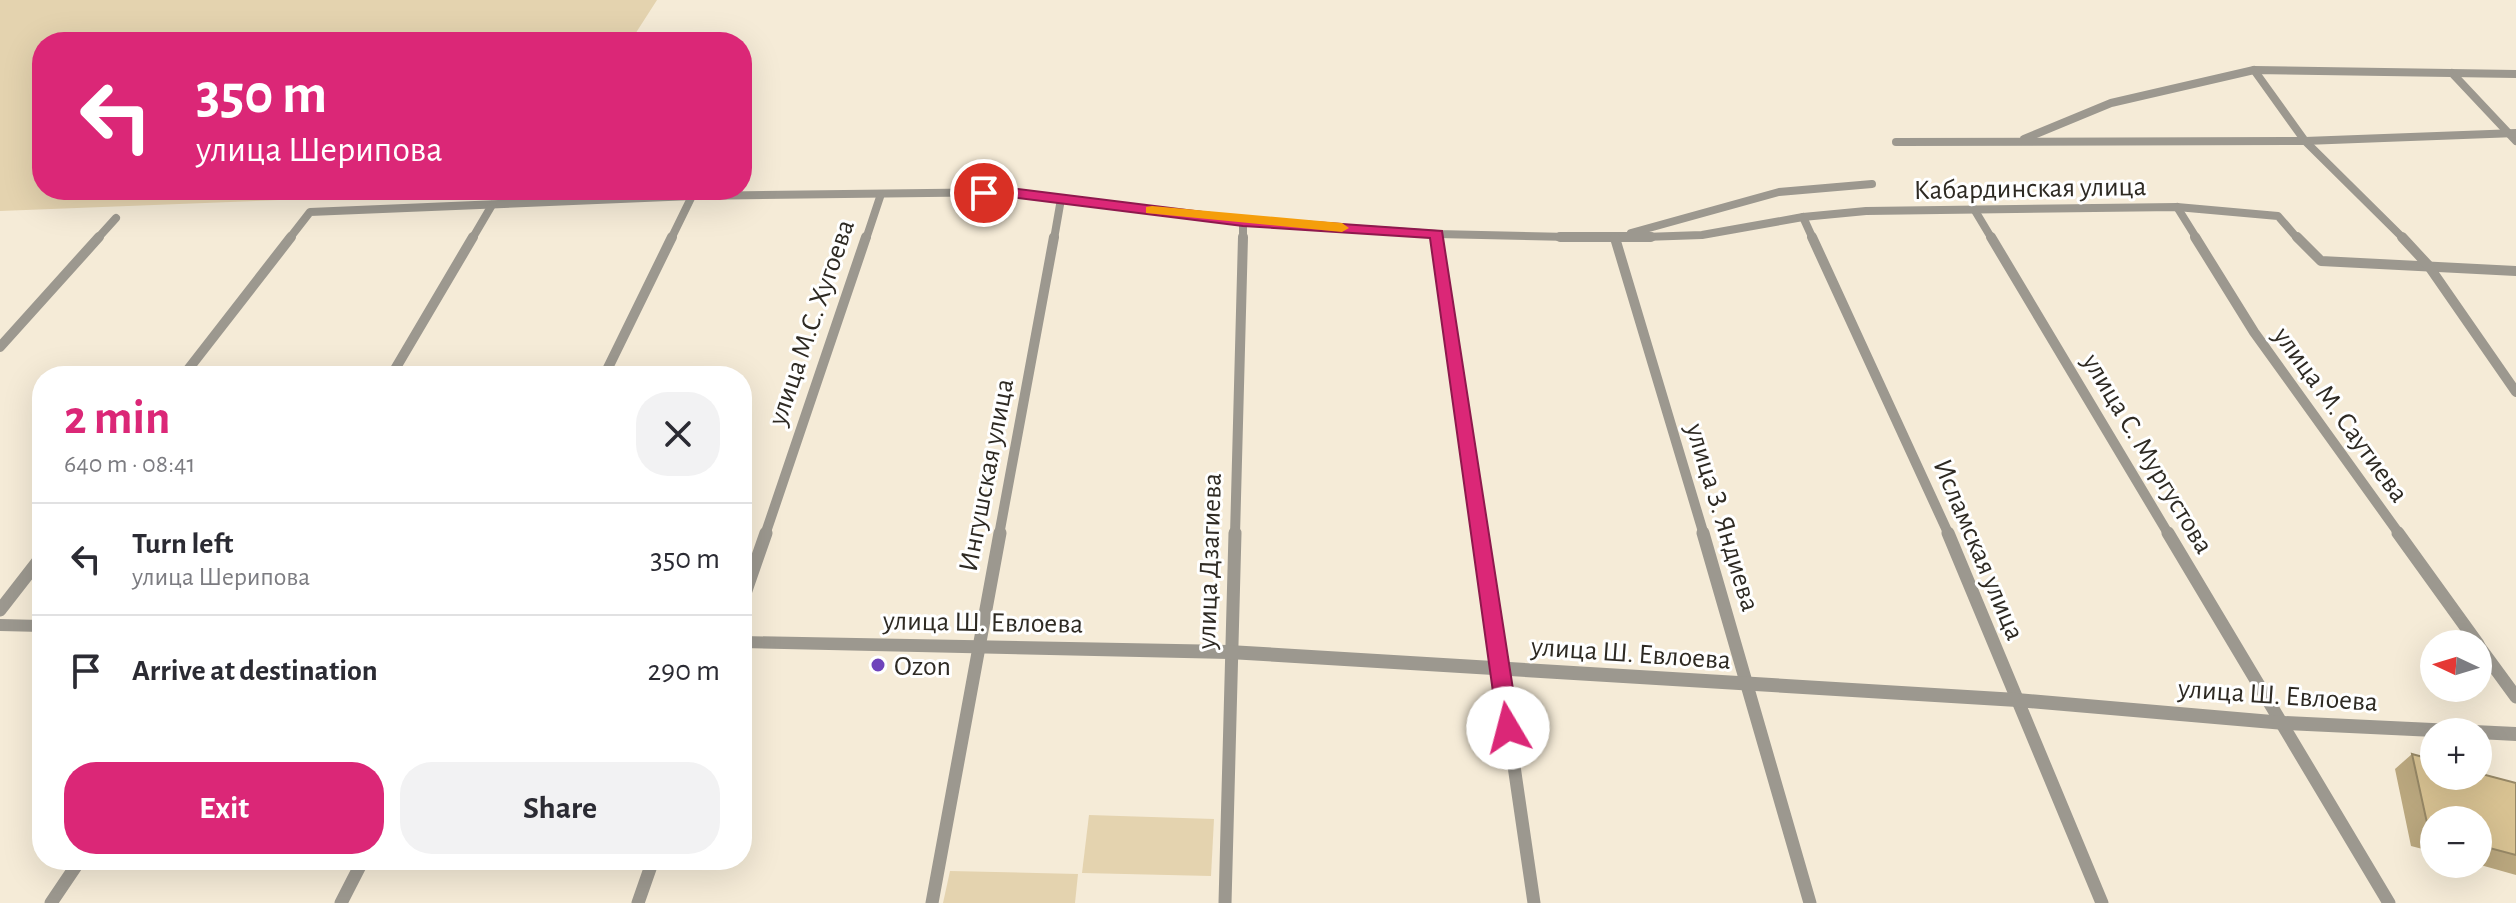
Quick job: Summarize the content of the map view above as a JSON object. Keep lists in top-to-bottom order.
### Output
{
  "streets": {
    "street": [
      "Кабардинская улица",
      "улица М.С. Хугоева",
      "улица М. Саутиева",
      "улица С. Мургустова",
      "Ингушская улица",
      "улица З. Яндиева",
      "Исламская улица",
      "улица Дзагиева",
      "улица Ш. Евлоева"
    ]
  },
  "crossings": [
    ["Кабардинская улица", "улица М.С. Хугоева"],
    ["Кабардинская улица", "улица М. Саутиева"],
    ["Кабардинская улица", "улица С. Мургустова"],
    ["Кабардинская улица", "Ингушская улица"],
    ["Кабардинская улица", "улица З. Яндиева"],
    ["Кабардинская улица", "Исламская улица"],
    ["Кабардинская улица", "улица Дзагиева"],
    ["улица С. Мургустова", "улица Ш. Евлоева"],
    ["Ингушская улица", "улица Ш. Евлоева"],
    ["улица З. Яндиева", "улица Ш. Евлоева"],
    ["Исламская улица", "улица Ш. Евлоева"],
    ["улица Дзагиева", "улица Ш. Евлоева"]
  ],
  "places": ["Ozon"],
  "north": "left",
  "page": {
    "turn": ["350 m", "улица Шерипова"],
    "heading": ["2 min", "640 m · 08:41"],
    "list": [
      {
        "name": "Turn left",
        "note": "улица Шерипова",
        "value": "350 m"
      },
      {
        "name": "Arrive at destination",
        "value": "290 m"
      }
    ],
    "map_buttons": ["+", "−"],
    "buttons": ["Exit", "Share"]
  }
}
